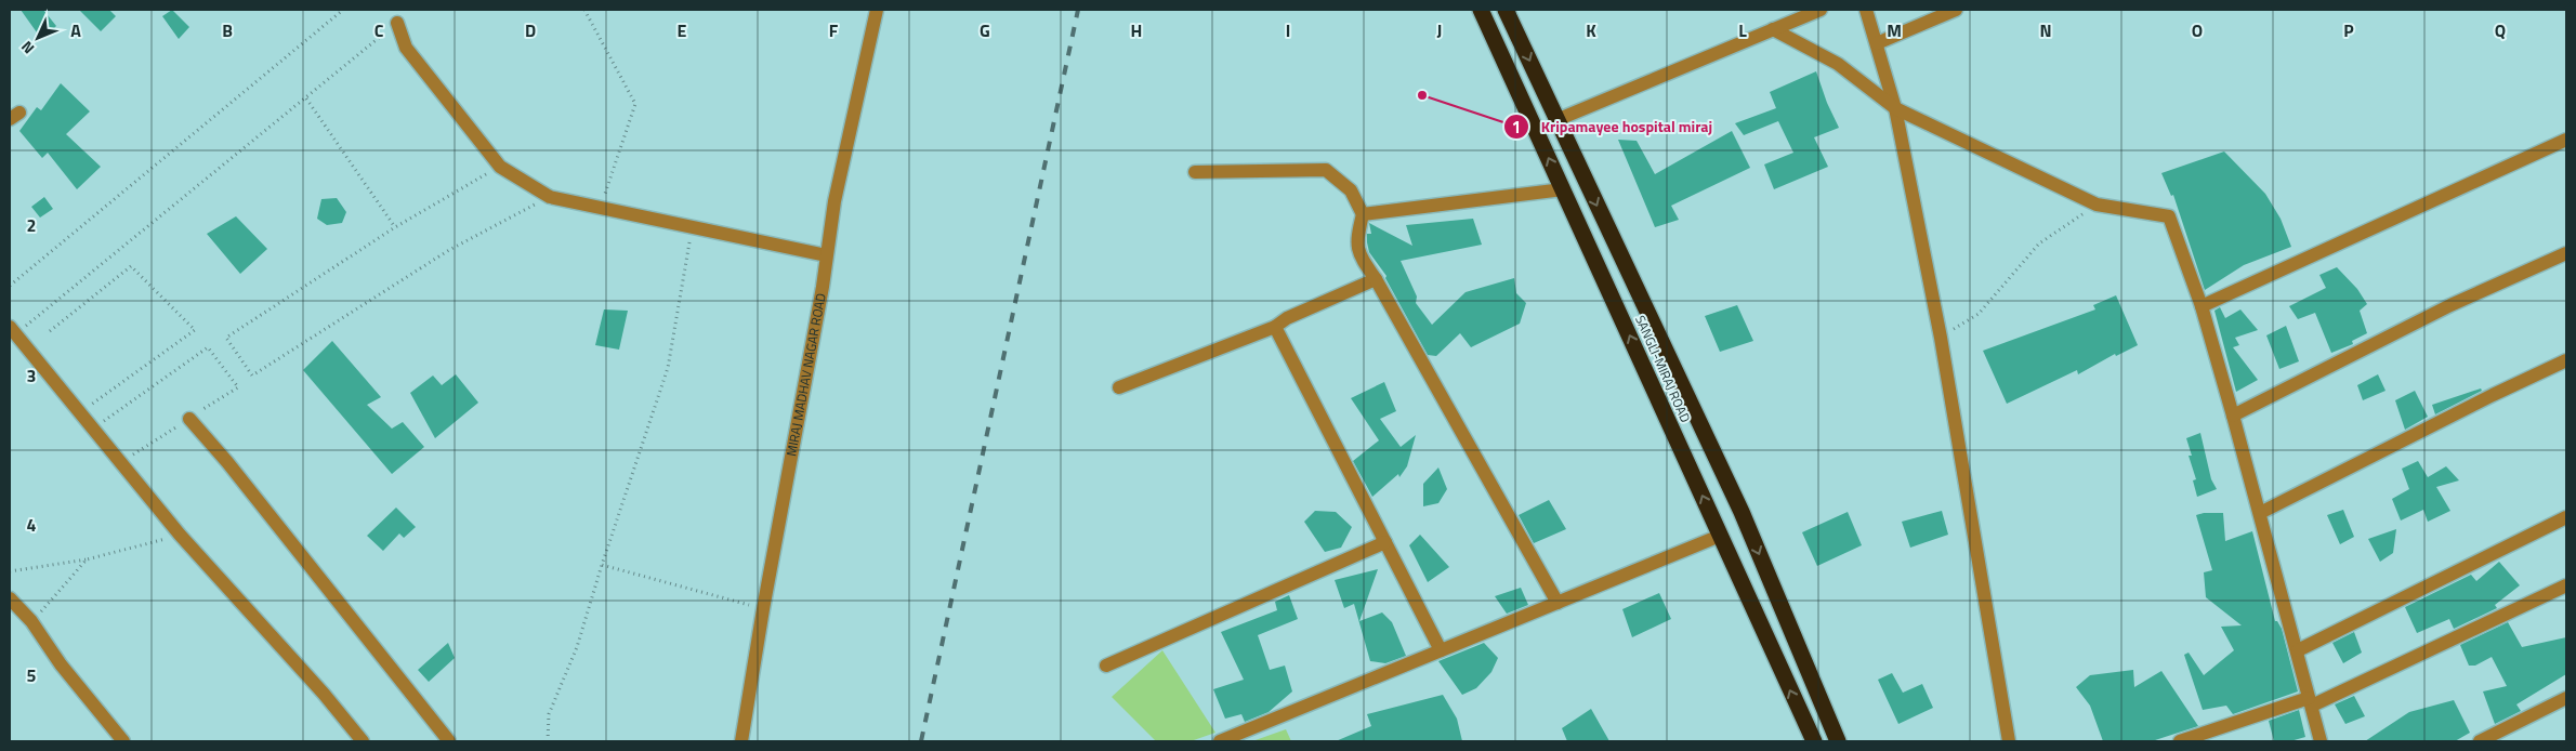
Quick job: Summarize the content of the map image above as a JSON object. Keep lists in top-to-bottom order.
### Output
{
  "streets": {
    "highway": ["SANGLI-MIRAJ ROAD"],
    "street": ["MIRAJ MADHAV NAGAR ROAD"]
  },
  "places": ["Kripamayee hospital miraj"],
  "north": "bottom left",
  "grid": {
    "columns": [
      "A",
      "B",
      "C",
      "D",
      "E",
      "F",
      "G",
      "H",
      "I",
      "J",
      "K",
      "L",
      "M",
      "N",
      "O",
      "P",
      "Q"
    ],
    "rows": [
      "2",
      "3",
      "4",
      "5"
    ]
  }
}
